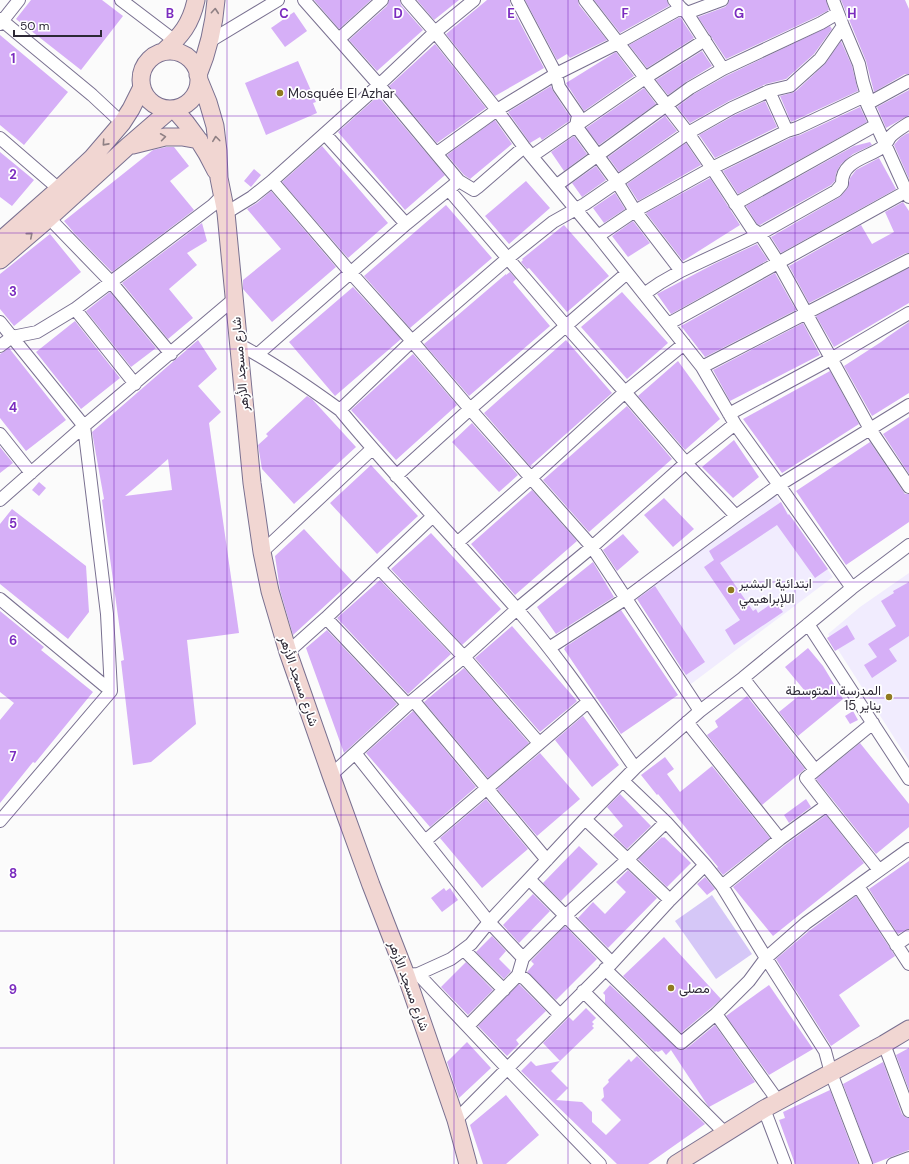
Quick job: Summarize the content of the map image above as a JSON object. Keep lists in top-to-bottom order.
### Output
{
  "streets": {
    "street": ["شارع مسجد الأزهر"]
  },
  "places": [
    "Mosquée El Azhar",
    "ابتدائية البشير اللإبراهيمي",
    "المدرسة المتوسطة 15 يناير",
    "مصلى"
  ],
  "scale_bar": "50 m",
  "grid": {
    "columns": [
      "B",
      "C",
      "D",
      "E",
      "F",
      "G",
      "H"
    ],
    "rows": [
      "1",
      "2",
      "3",
      "4",
      "5",
      "6",
      "7",
      "8",
      "9"
    ]
  }
}
